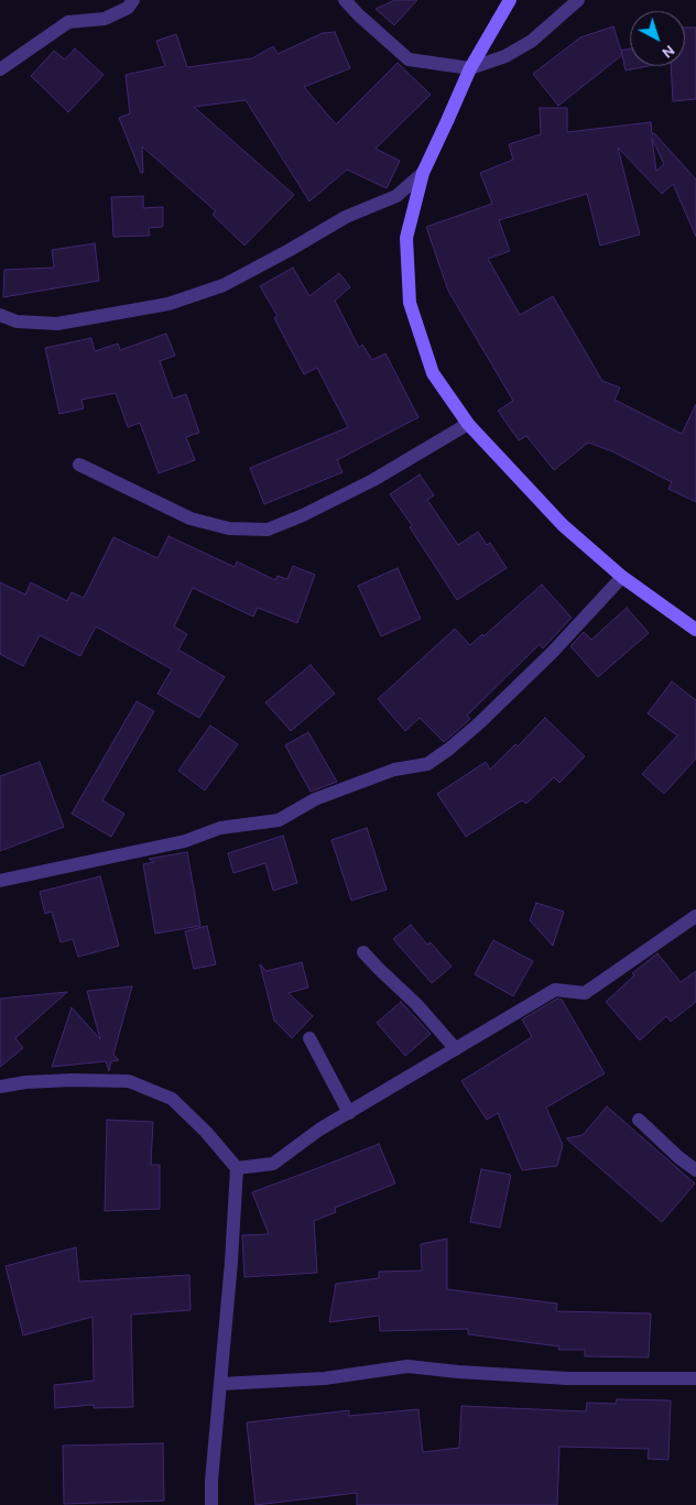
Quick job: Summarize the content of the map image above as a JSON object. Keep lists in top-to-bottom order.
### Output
{
  "north": "bottom right"
}
